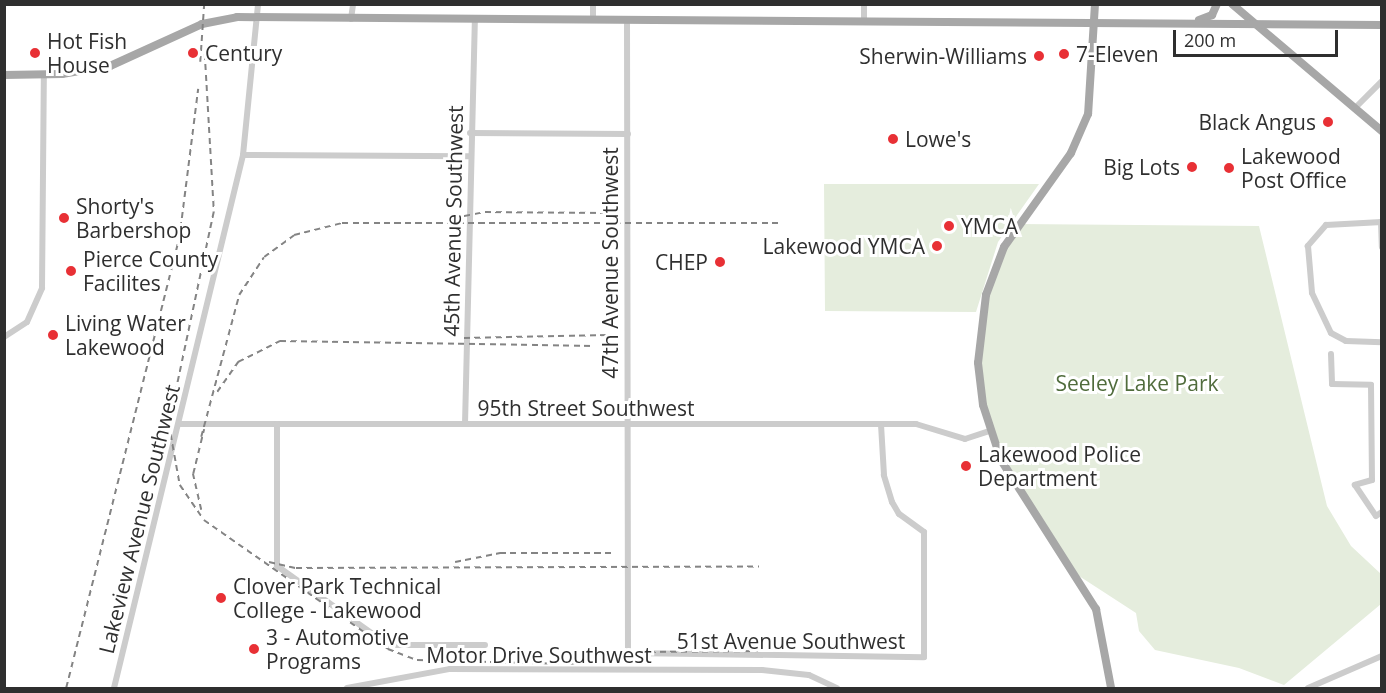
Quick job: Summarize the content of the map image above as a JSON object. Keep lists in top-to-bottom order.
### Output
{
  "streets": {
    "street": [
      "45th Avenue Southwest",
      "47th Avenue Southwest",
      "95th Street Southwest",
      "Lakeview Avenue Southwest",
      "51st Avenue Southwest",
      "Motor Drive Southwest"
    ]
  },
  "crossings": [
    ["45th Avenue Southwest", "95th Street Southwest"],
    ["47th Avenue Southwest", "95th Street Southwest"],
    ["47th Avenue Southwest", "51st Avenue Southwest"],
    ["95th Street Southwest", "Lakeview Avenue Southwest"],
    ["95th Street Southwest", "51st Avenue Southwest"]
  ],
  "parks": ["Seeley Lake Park"],
  "places": [
    "Hot Fish House",
    "Century",
    "7-Eleven",
    "Sherwin-Williams",
    "Black Angus",
    "Lowe's",
    "Big Lots",
    "Lakewood Post Office",
    "Shorty's Barbershop",
    "YMCA",
    "Lakewood YMCA",
    "CHEP",
    "Pierce County Facilites",
    "Living Water Lakewood",
    "Lakewood Police Department",
    "Clover Park Technical College - Lakewood",
    "3 - Automotive Programs"
  ],
  "scale_bar": "200 m"
}
